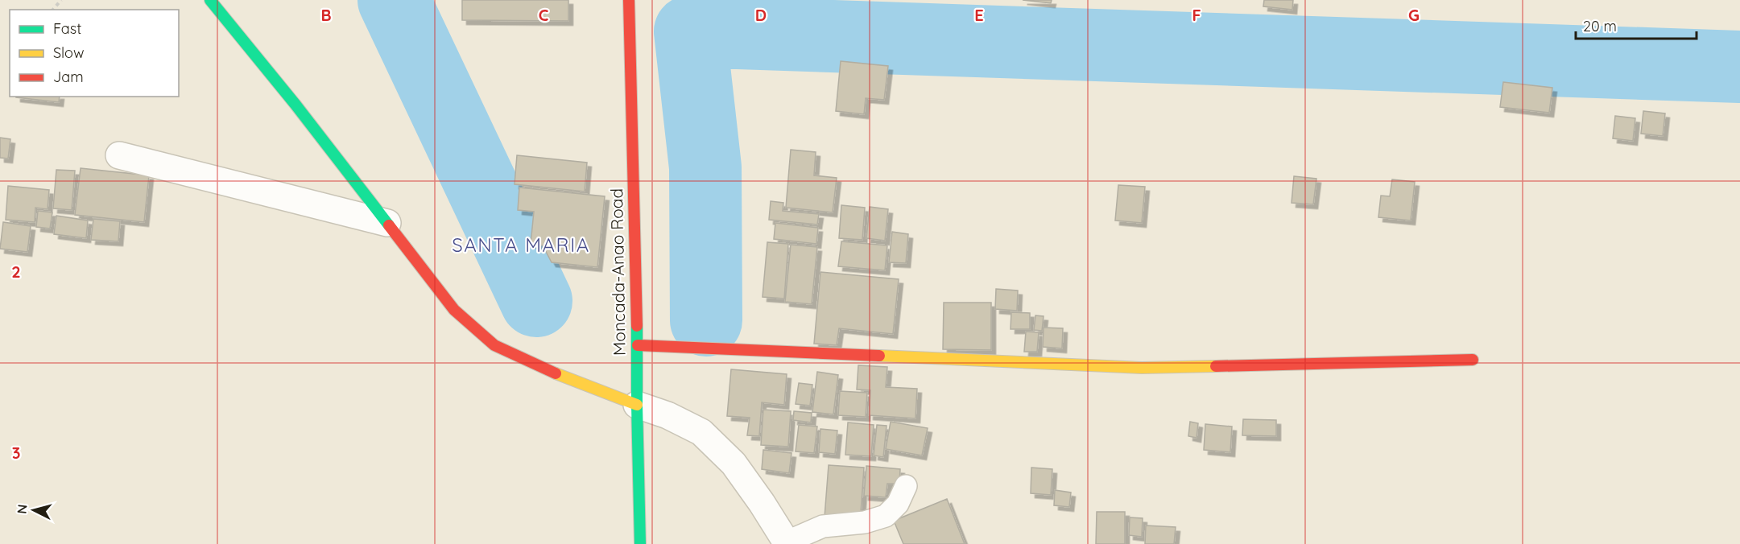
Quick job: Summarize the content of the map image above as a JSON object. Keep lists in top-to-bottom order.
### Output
{
  "streets": {
    "street": ["Moncada-Anao Road"]
  },
  "districts": ["SANTA MARIA"],
  "legend": ["Fast", "Slow", "Jam"],
  "scale_bar": "20 m",
  "north": "left",
  "grid": {
    "columns": [
      "B",
      "C",
      "D",
      "E",
      "F",
      "G"
    ],
    "rows": ["2", "3"]
  }
}
